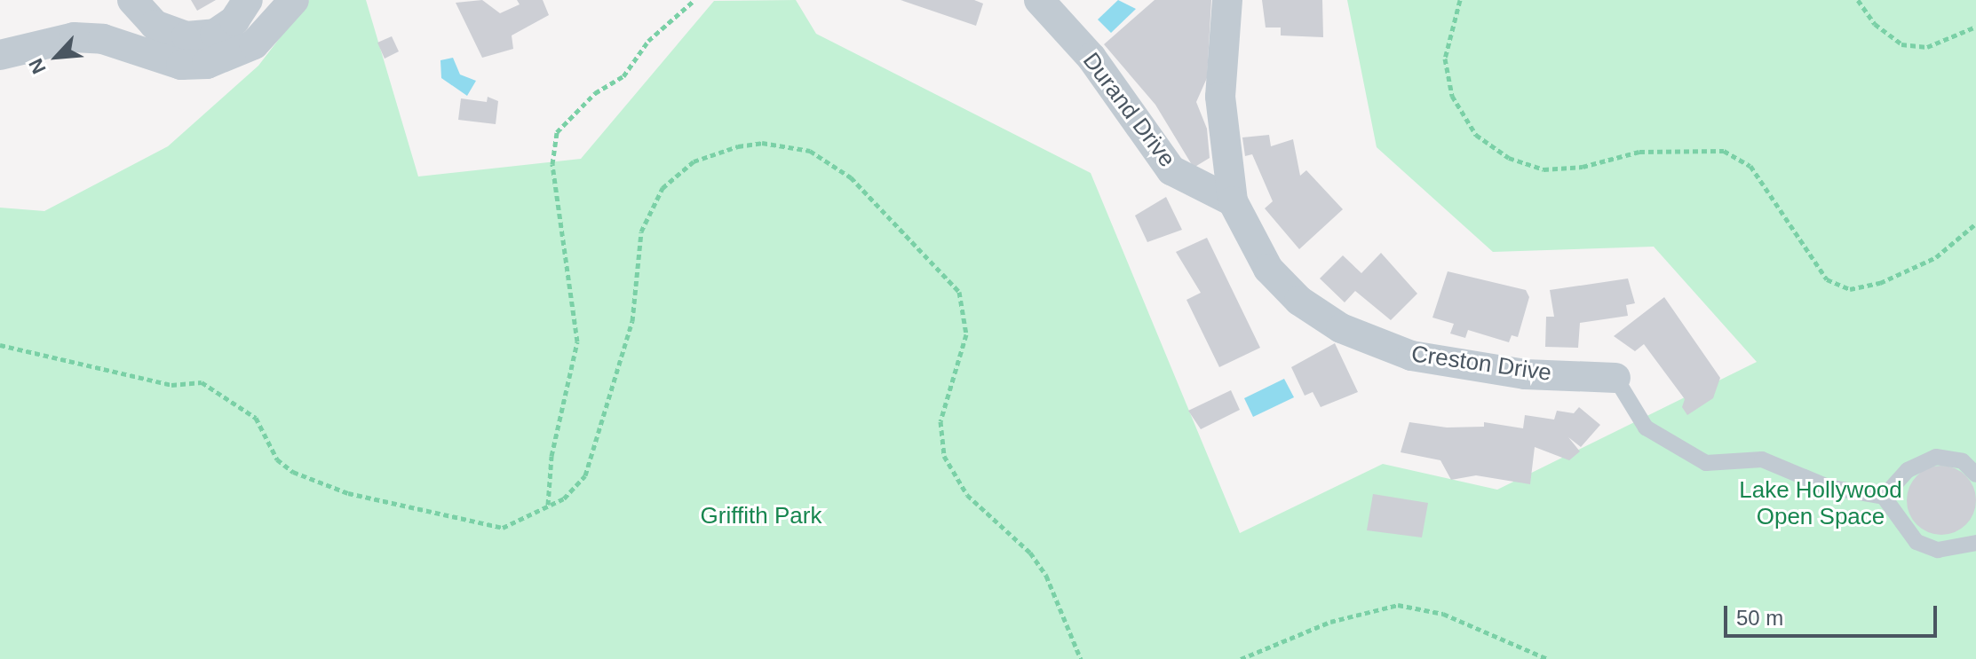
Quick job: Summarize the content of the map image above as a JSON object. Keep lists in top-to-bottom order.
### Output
{
  "streets": {
    "street": ["Durand Drive", "Creston Drive"]
  },
  "crossings": [
    ["Durand Drive", "Creston Drive"]
  ],
  "parks": ["Lake Hollywood Open Space", "Griffith Park"],
  "scale_bar": "50 m",
  "north": "bottom left"
}
